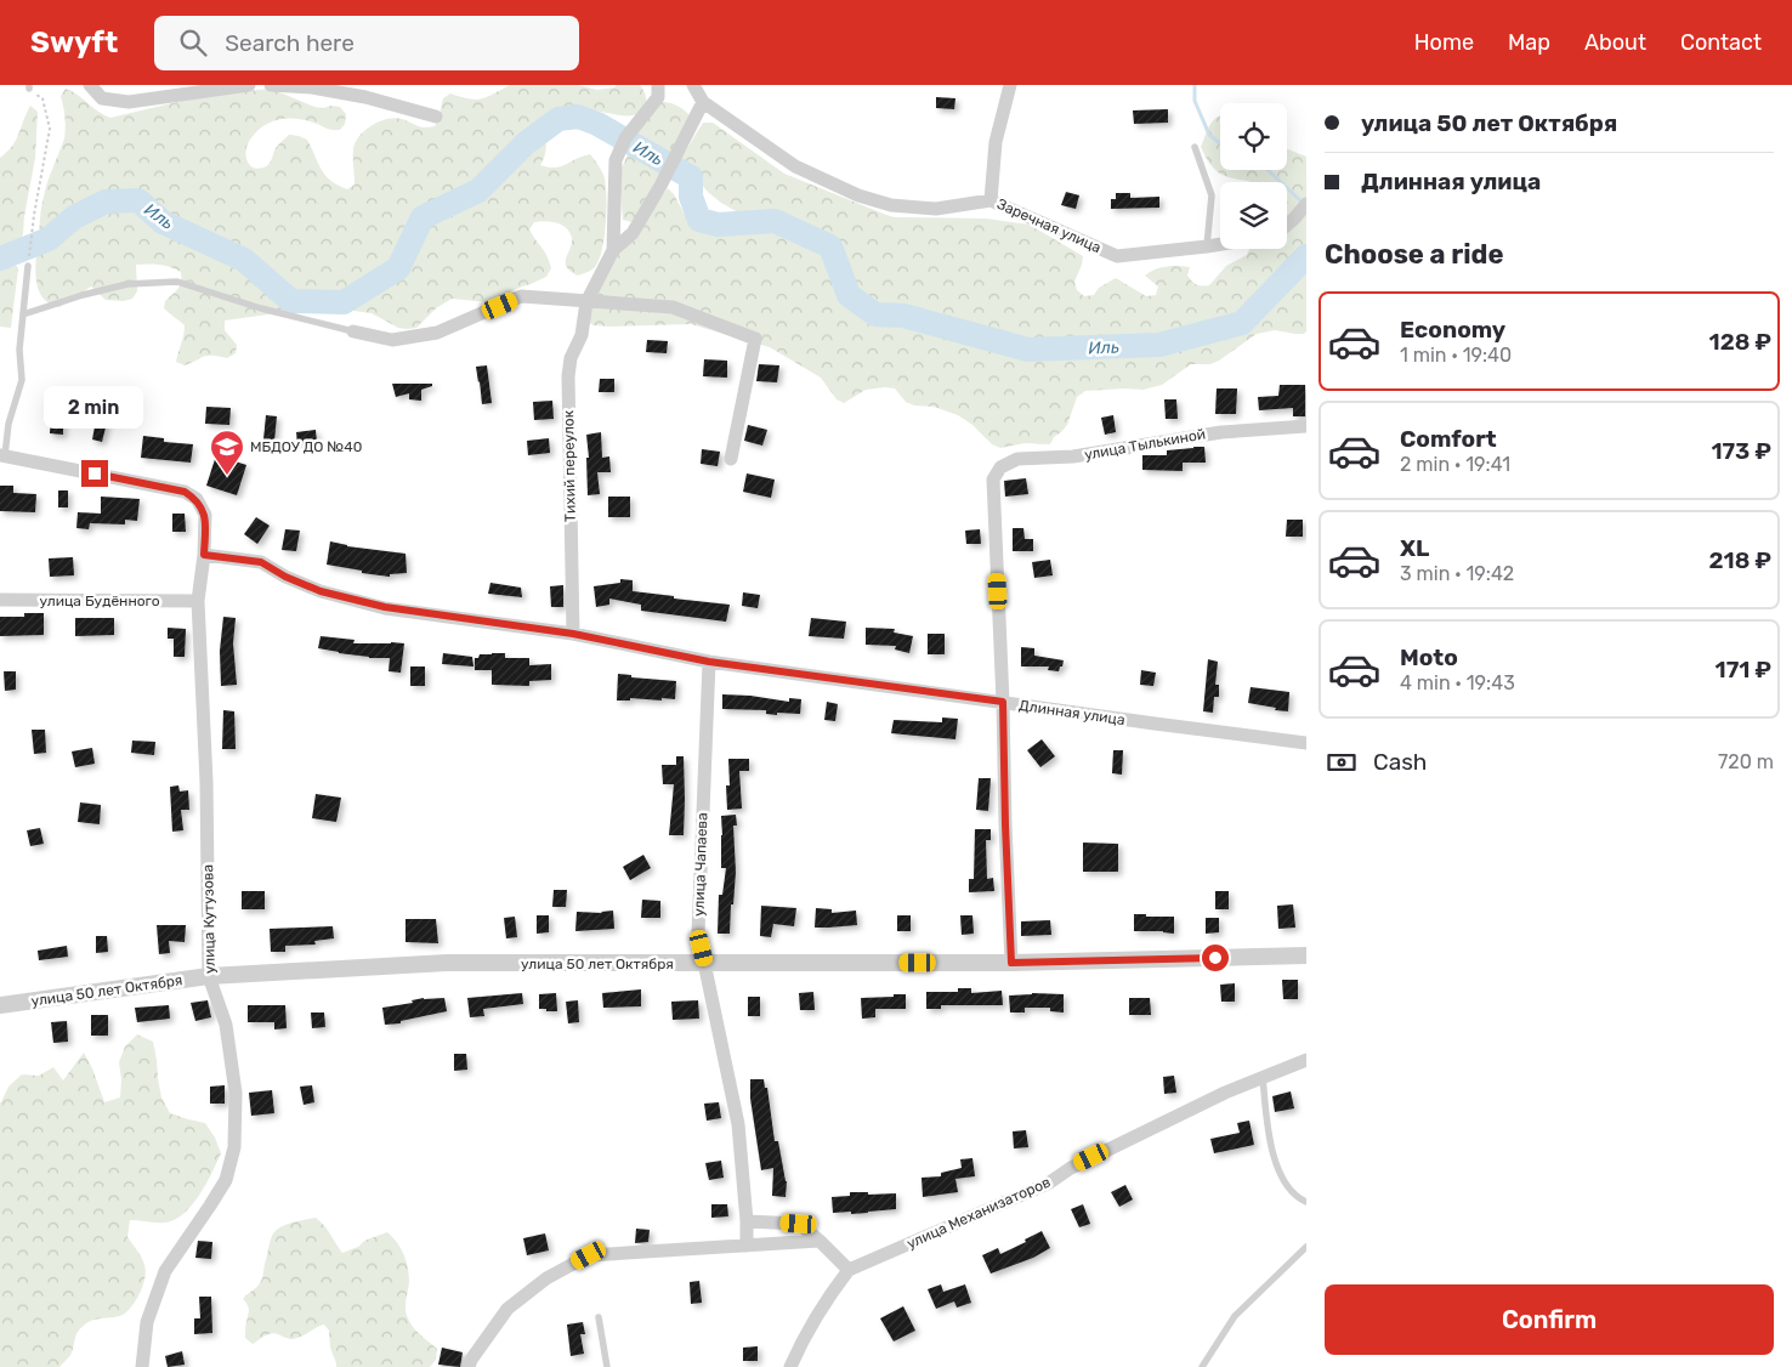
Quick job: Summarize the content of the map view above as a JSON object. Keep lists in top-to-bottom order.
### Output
{
  "streets": {
    "street": [
      "Заречная улица",
      "улица Тылькиной",
      "Тихий переулок",
      "улица Будённого",
      "Длинная улица",
      "улица Чапаева",
      "улица Кутузова",
      "улица 50 лет Октября",
      "улица Механизаторов"
    ]
  },
  "crossings": [
    ["улица Тылькиной", "Длинная улица"],
    ["Тихий переулок", "Длинная улица"],
    ["улица Будённого", "улица Кутузова"],
    ["Длинная улица", "улица Чапаева"],
    ["Длинная улица", "улица Кутузова"],
    ["улица Чапаева", "улица 50 лет Октября"],
    ["улица Кутузова", "улица 50 лет Октября"]
  ],
  "water": ["Иль"],
  "places": {
    "school or university": ["МБДОУ ДО №40"]
  },
  "page": {
    "header": "Swyft",
    "search": "Search here",
    "nav": [
      "Home",
      "Map",
      "About",
      "Contact"
    ],
    "banner": ["улица 50 лет Октября", "Длинная улица"],
    "heading": "Choose a ride",
    "list": [
      {
        "name": "Economy",
        "note": "1 min · 19:40",
        "value": "128 ₽"
      },
      {
        "name": "Comfort",
        "note": "2 min · 19:41",
        "value": "173 ₽"
      },
      {
        "name": "XL",
        "note": "3 min · 19:42",
        "value": "218 ₽"
      },
      {
        "name": "Moto",
        "note": "4 min · 19:43",
        "value": "171 ₽"
      }
    ],
    "bubble": "2 min",
    "pay": ["Cash", "720 m"],
    "buttons": "Confirm"
  }
}
